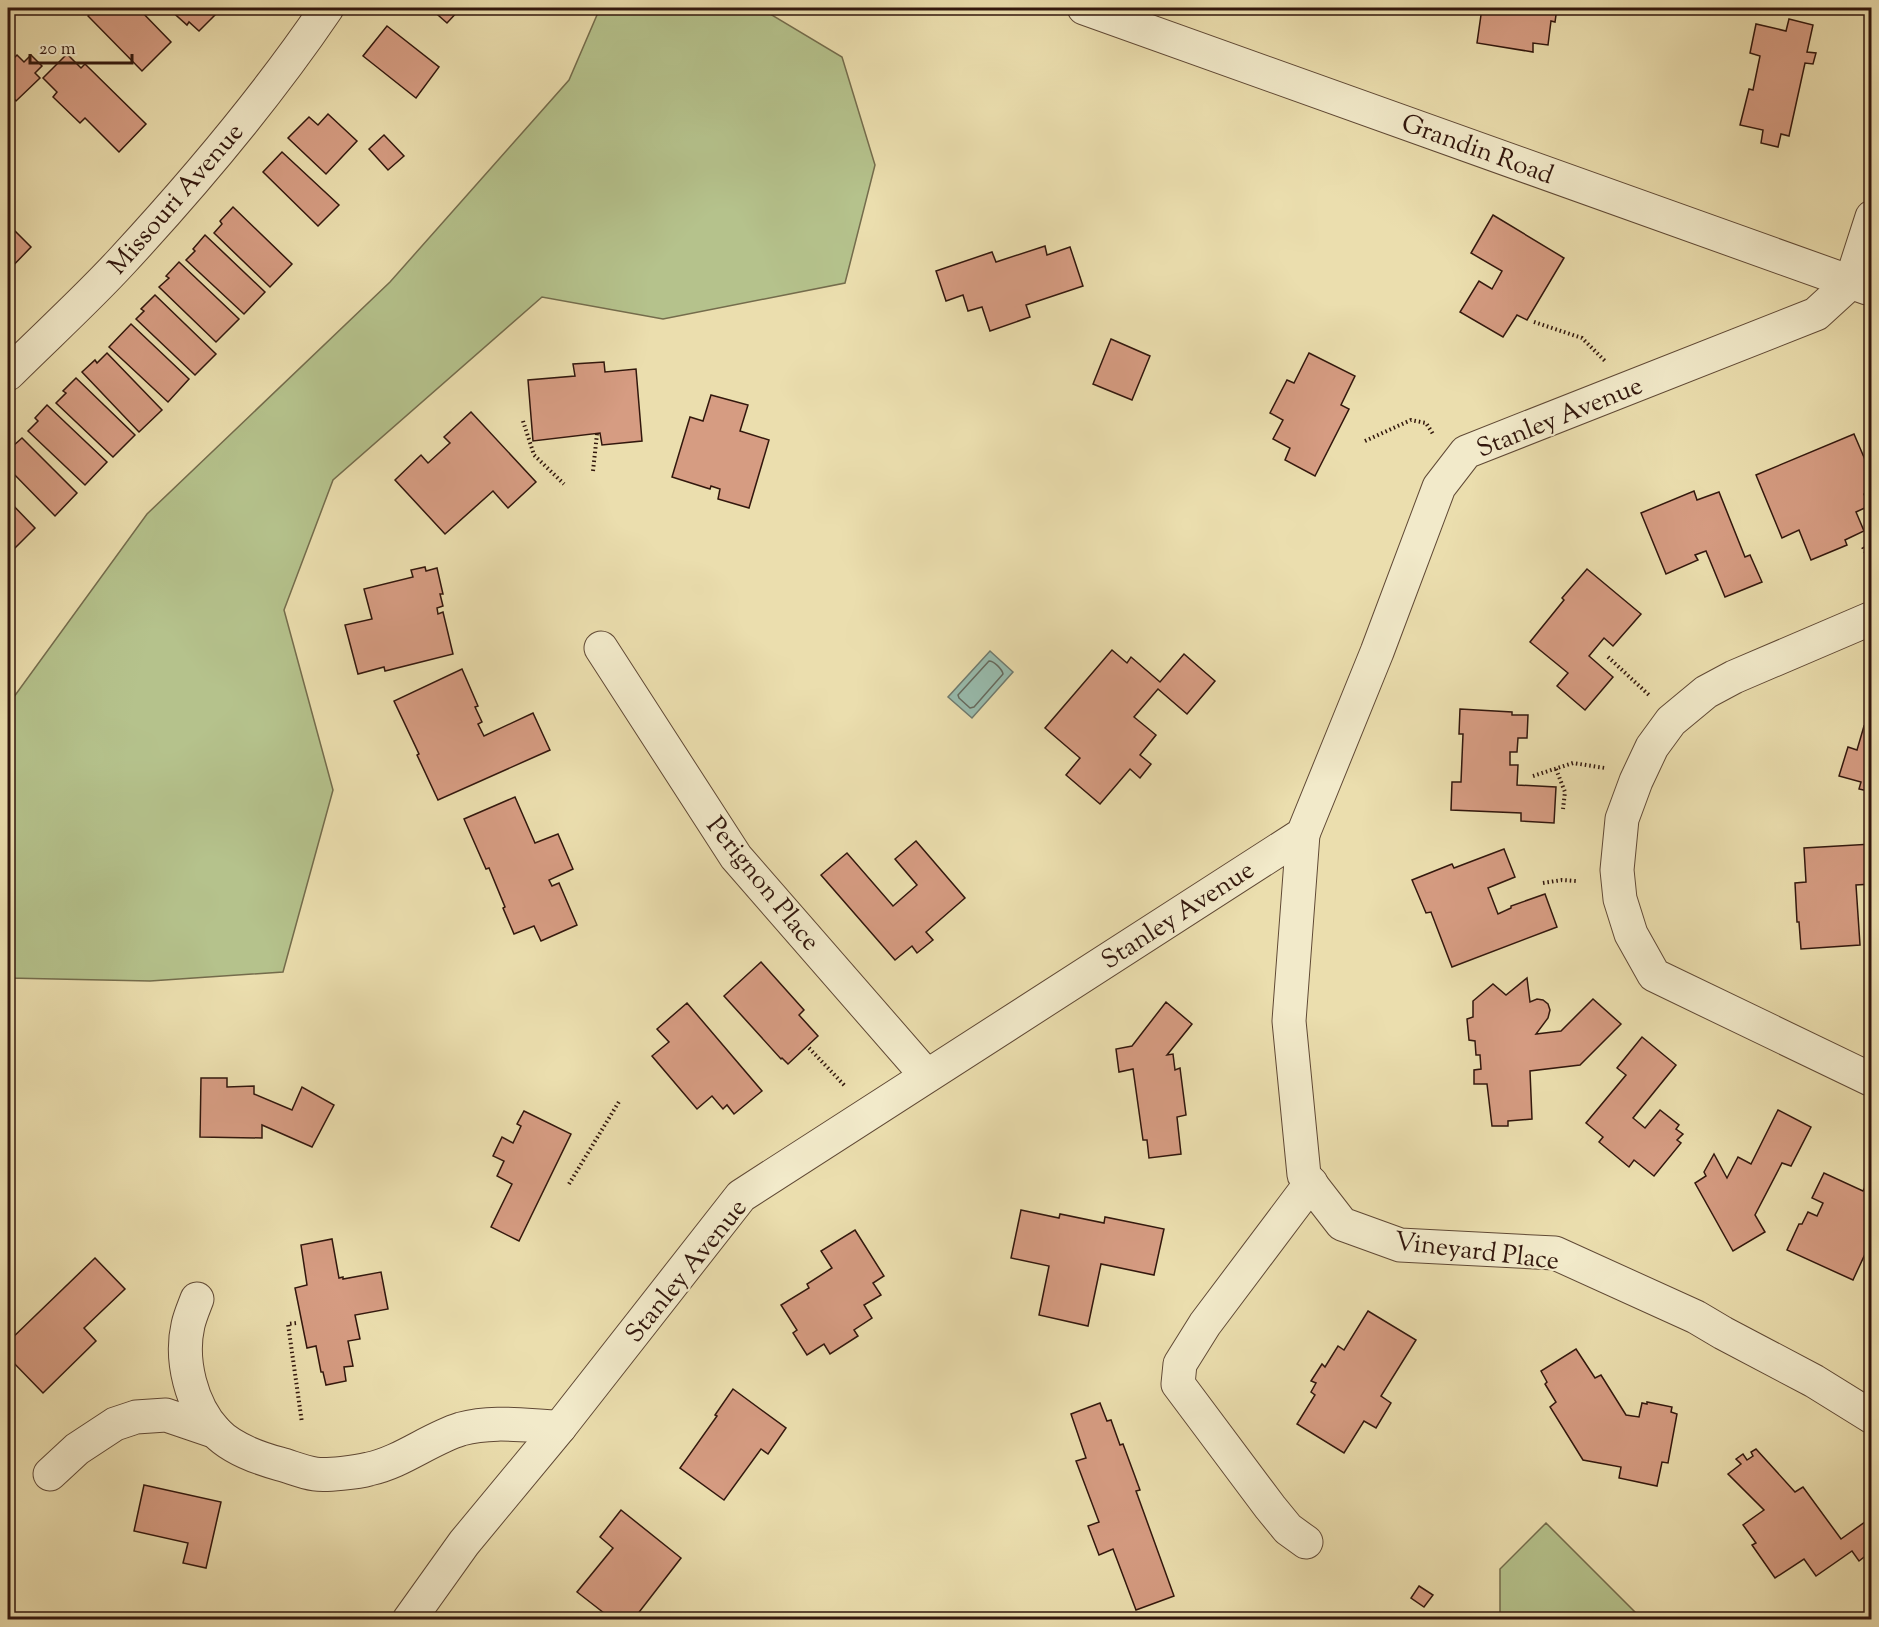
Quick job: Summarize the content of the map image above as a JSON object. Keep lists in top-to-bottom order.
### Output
{
  "streets": {
    "street": [
      "Grandin Road",
      "Missouri Avenue",
      "Stanley Avenue",
      "Perignon Place",
      "Vineyard Place"
    ]
  },
  "crossings": [
    ["Grandin Road", "Stanley Avenue"],
    ["Stanley Avenue", "Perignon Place"],
    ["Stanley Avenue", "Vineyard Place"]
  ],
  "scale_bar": "20 m"
}
